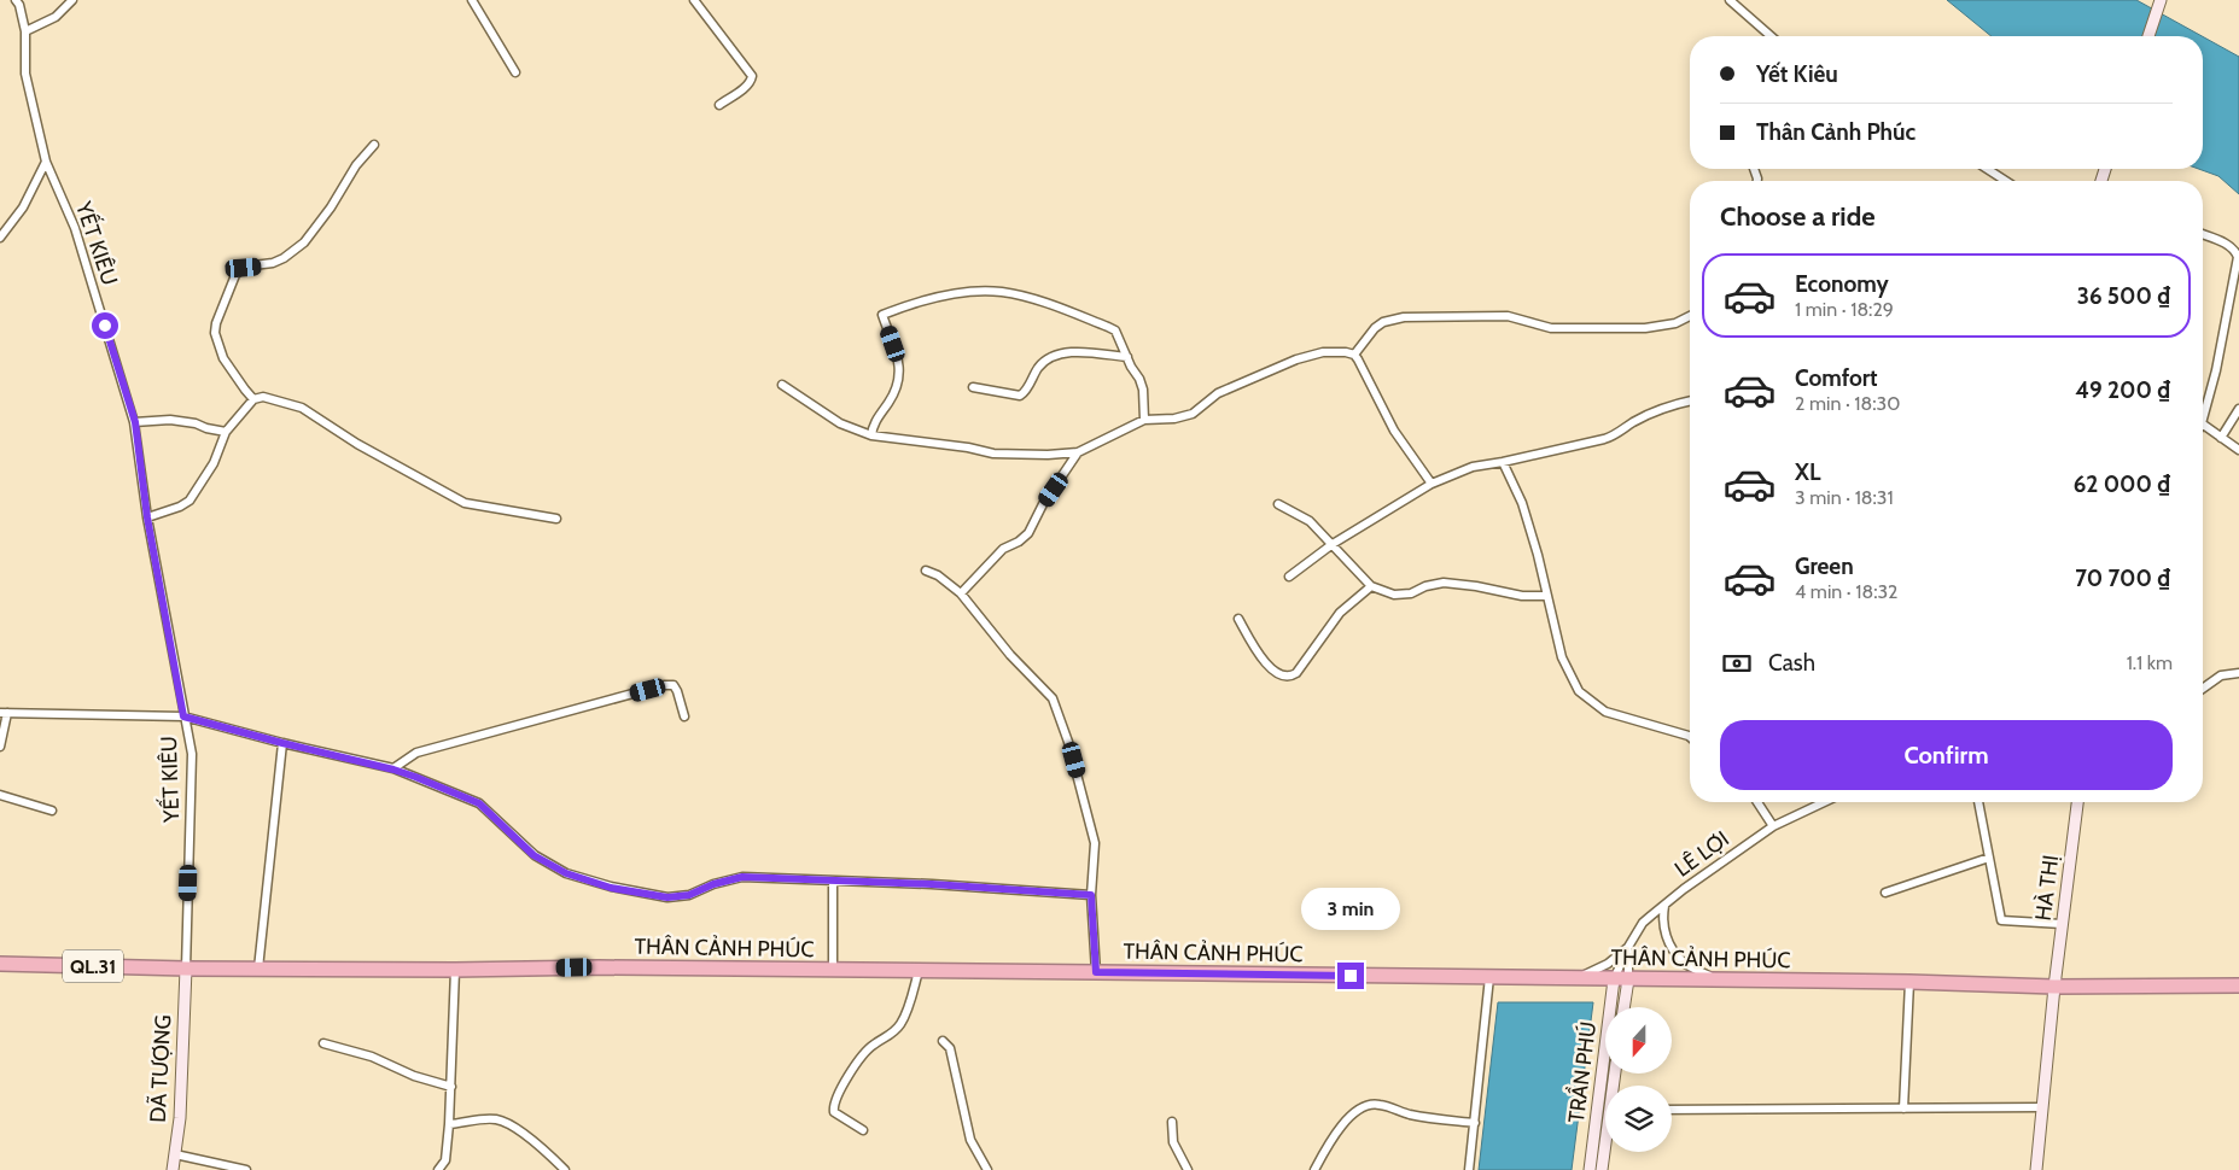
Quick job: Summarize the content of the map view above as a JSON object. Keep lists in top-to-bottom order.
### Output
{
  "streets": {
    "highway": ["THÂN CẢNH PHÚC", "QL.31"],
    "street": [
      "YẾT KIÊU",
      "LÊ LỢI",
      "HÀ THỊ",
      "DÃ TƯỢNG",
      "TRẦN PHÚ"
    ]
  },
  "crossings": [
    ["YẾT KIÊU", "THÂN CẢNH PHÚC"],
    ["YẾT KIÊU", "QL.31"],
    ["YẾT KIÊU", "DÃ TƯỢNG"],
    ["HÀ THỊ", "THÂN CẢNH PHÚC"],
    ["THÂN CẢNH PHÚC", "QL.31"],
    ["THÂN CẢNH PHÚC", "DÃ TƯỢNG"],
    ["THÂN CẢNH PHÚC", "TRẦN PHÚ"],
    ["QL.31", "DÃ TƯỢNG"]
  ],
  "north": "bottom",
  "page": {
    "banner": ["Yết Kiêu", "Thân Cảnh Phúc"],
    "heading": "Choose a ride",
    "list": [
      {
        "name": "Economy",
        "note": "1 min · 18:29",
        "value": "36 500 ₫"
      },
      {
        "name": "Comfort",
        "note": "2 min · 18:30",
        "value": "49 200 ₫"
      },
      {
        "name": "XL",
        "note": "3 min · 18:31",
        "value": "62 000 ₫"
      },
      {
        "name": "Green",
        "note": "4 min · 18:32",
        "value": "70 700 ₫"
      }
    ],
    "pay": ["Cash", "1.1 km"],
    "buttons": "Confirm",
    "bubble": "3 min"
  }
}
